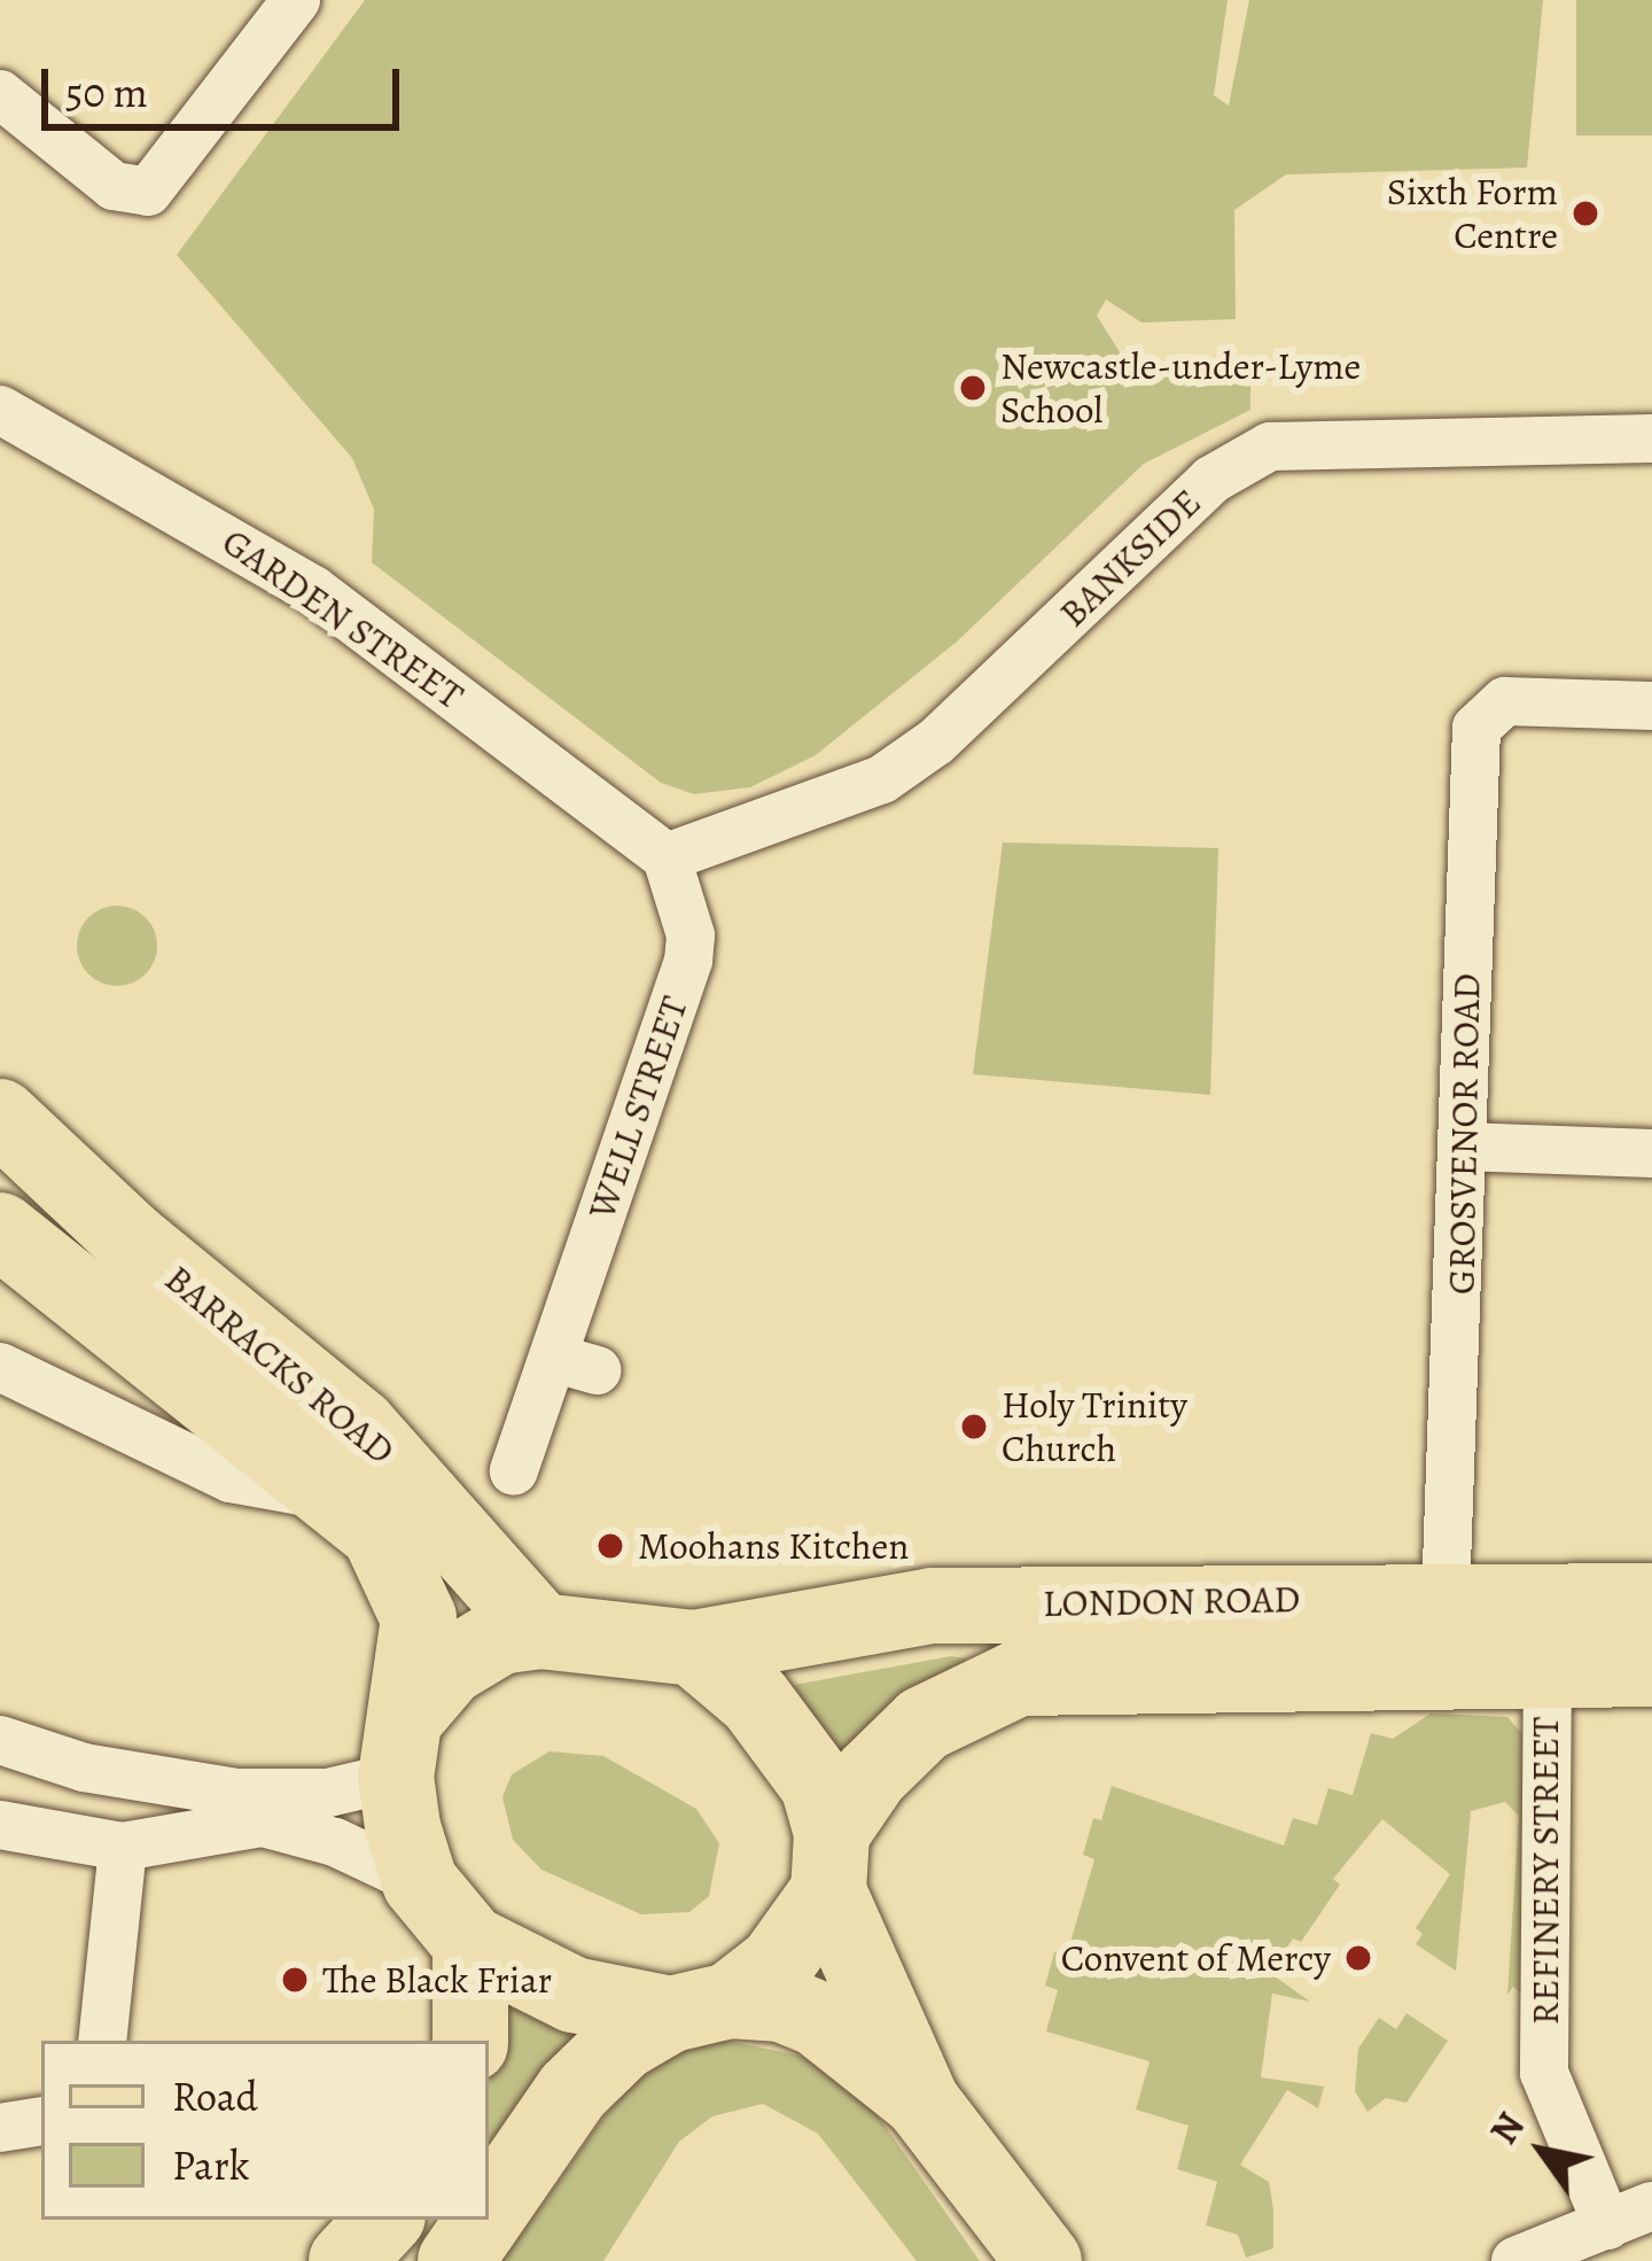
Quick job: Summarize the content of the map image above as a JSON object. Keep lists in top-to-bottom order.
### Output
{
  "streets": {
    "main road": ["BARRACKS ROAD", "LONDON ROAD"],
    "street": [
      "BANKSIDE",
      "GARDEN STREET",
      "WELL STREET",
      "GROSVENOR ROAD",
      "REFINERY STREET"
    ]
  },
  "crossings": [
    ["BANKSIDE", "GARDEN STREET"],
    ["BANKSIDE", "WELL STREET"],
    ["GARDEN STREET", "WELL STREET"],
    ["GROSVENOR ROAD", "LONDON ROAD"],
    ["BARRACKS ROAD", "LONDON ROAD"],
    ["LONDON ROAD", "REFINERY STREET"]
  ],
  "places": [
    "Sixth Form Centre",
    "Newcastle-under-Lyme School",
    "Holy Trinity Church",
    "Moohans Kitchen",
    "Convent of Mercy",
    "The Black Friar"
  ],
  "legend": ["Road", "Park"],
  "scale_bar": "50 m",
  "north": "top left"
}
